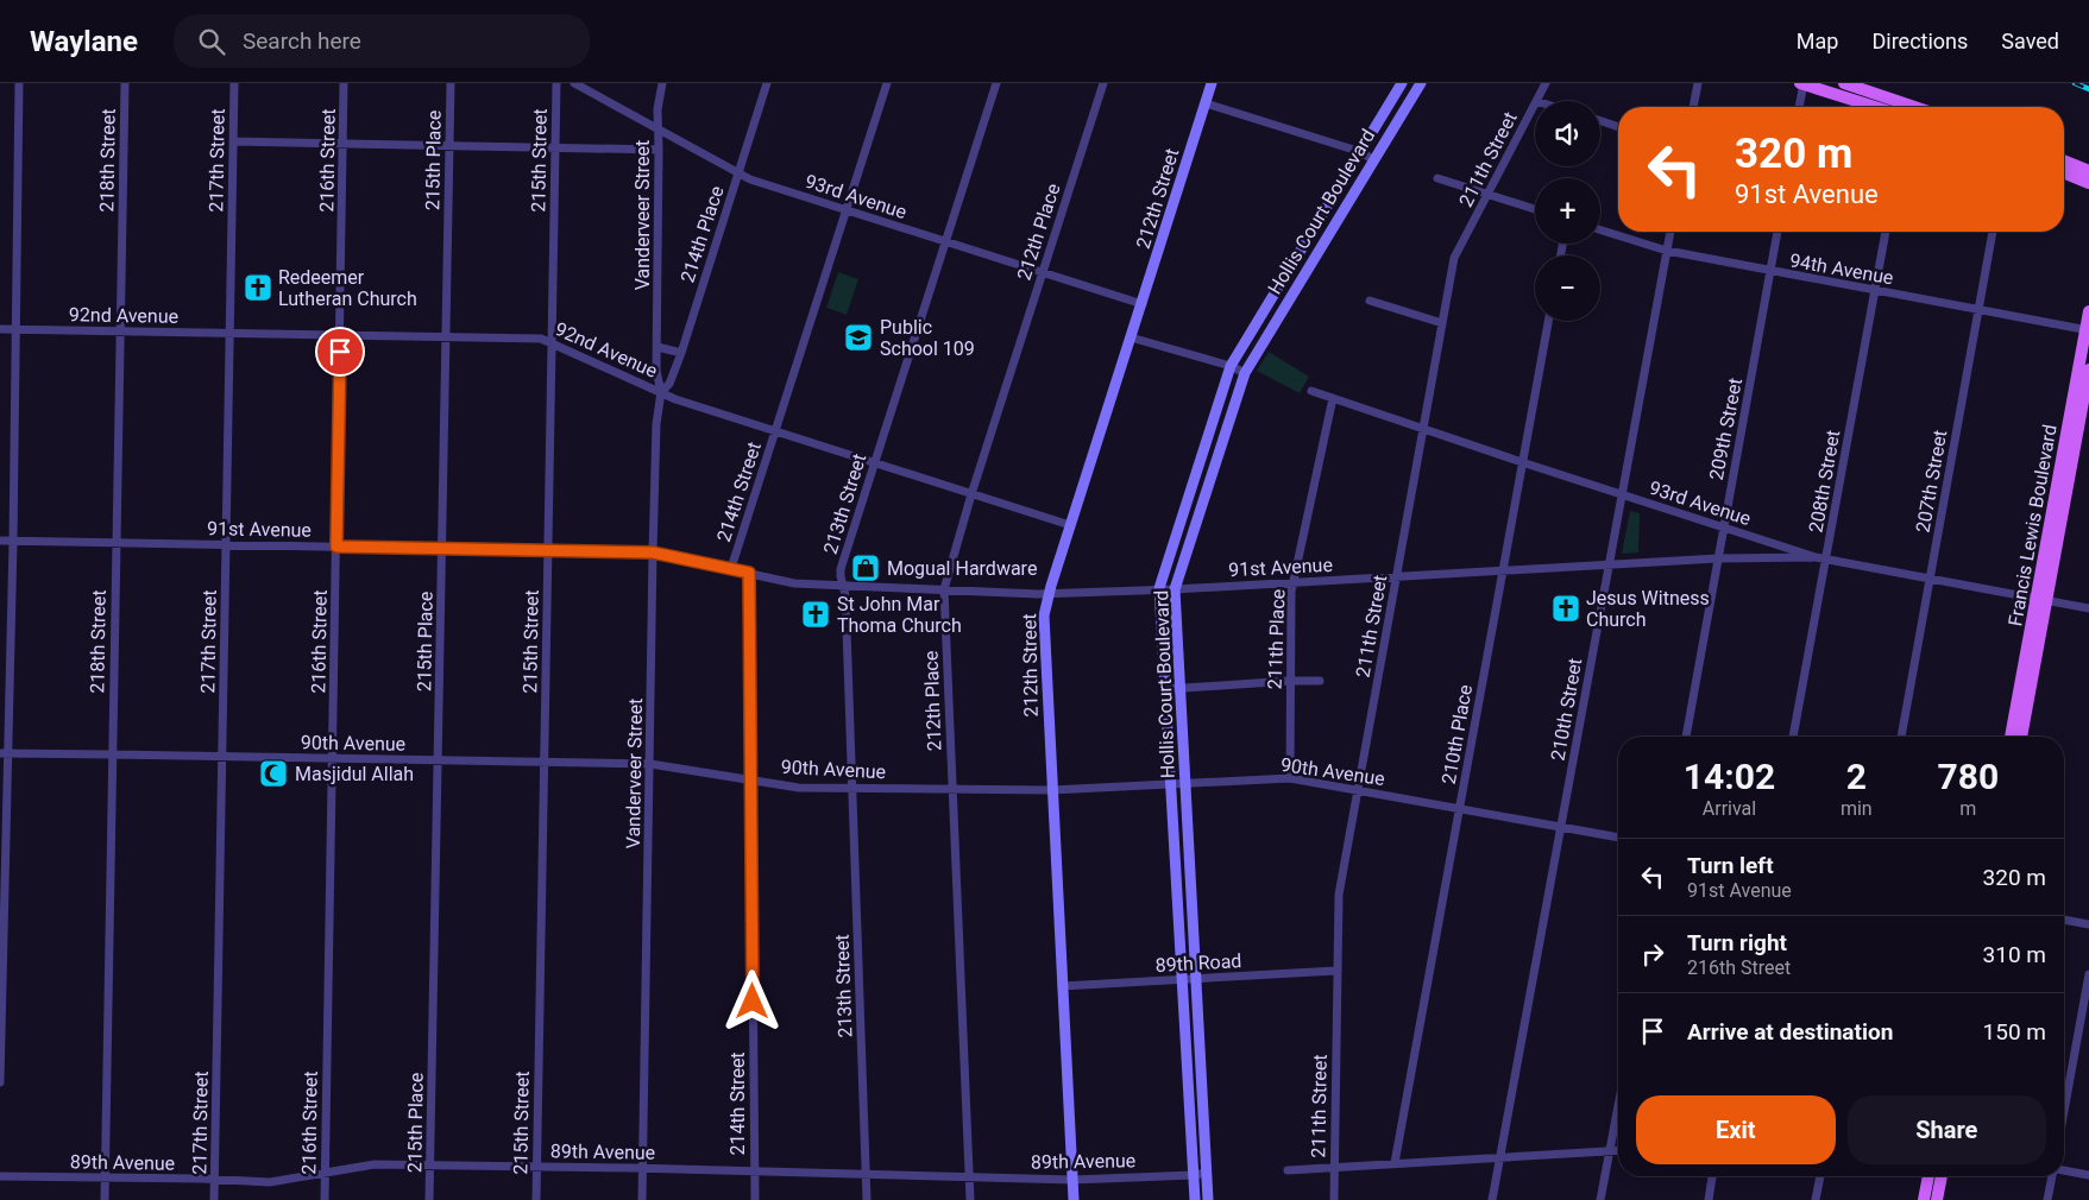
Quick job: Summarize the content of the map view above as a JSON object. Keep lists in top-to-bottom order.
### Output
{
  "streets": {
    "main road": ["212th Street", "Hollis Court Boulevard", "Francis Lewis Boulevard"],
    "street": [
      "211th Street",
      "218th Street",
      "217th Street",
      "216th Street",
      "215th Place",
      "215th Street",
      "93rd Avenue",
      "Vanderveer Street",
      "212th Place",
      "214th Place",
      "94th Avenue",
      "92nd Avenue",
      "209th Street",
      "208th Street",
      "207th Street",
      "214th Street",
      "213th Street",
      "91st Avenue",
      "211th Place",
      "210th Street",
      "210th Place",
      "90th Avenue",
      "89th Road",
      "89th Avenue"
    ]
  },
  "crossings": [
    ["211th Street", "93rd Avenue"],
    ["211th Street", "91st Avenue"],
    ["211th Street", "90th Avenue"],
    ["211th Street", "89th Road"],
    ["218th Street", "92nd Avenue"],
    ["218th Street", "91st Avenue"],
    ["218th Street", "90th Avenue"],
    ["218th Street", "89th Avenue"],
    ["217th Street", "92nd Avenue"],
    ["217th Street", "91st Avenue"],
    ["217th Street", "90th Avenue"],
    ["217th Street", "89th Avenue"],
    ["216th Street", "92nd Avenue"],
    ["216th Street", "91st Avenue"],
    ["216th Street", "90th Avenue"],
    ["216th Street", "89th Avenue"],
    ["215th Place", "92nd Avenue"],
    ["215th Place", "91st Avenue"],
    ["215th Place", "90th Avenue"],
    ["215th Place", "89th Avenue"],
    ["215th Street", "92nd Avenue"],
    ["215th Street", "91st Avenue"],
    ["215th Street", "90th Avenue"],
    ["215th Street", "89th Avenue"],
    ["93rd Avenue", "212th Street"],
    ["93rd Avenue", "Vanderveer Street"],
    ["93rd Avenue", "212th Place"],
    ["93rd Avenue", "214th Place"],
    ["93rd Avenue", "209th Street"],
    ["93rd Avenue", "208th Street"],
    ["93rd Avenue", "207th Street"],
    ["93rd Avenue", "214th Street"],
    ["93rd Avenue", "213th Street"],
    ["93rd Avenue", "Francis Lewis Boulevard"],
    ["93rd Avenue", "91st Avenue"],
    ["93rd Avenue", "211th Place"],
    ["93rd Avenue", "210th Street"],
    ["93rd Avenue", "210th Place"],
    ["212th Street", "92nd Avenue"],
    ["212th Street", "91st Avenue"],
    ["212th Street", "90th Avenue"],
    ["212th Street", "89th Road"],
    ["212th Street", "89th Avenue"],
    ["Hollis Court Boulevard", "91st Avenue"],
    ["Hollis Court Boulevard", "90th Avenue"],
    ["Hollis Court Boulevard", "89th Road"],
    ["Hollis Court Boulevard", "89th Avenue"],
    ["Vanderveer Street", "214th Place"],
    ["Vanderveer Street", "92nd Avenue"],
    ["Vanderveer Street", "91st Avenue"],
    ["Vanderveer Street", "90th Avenue"],
    ["Vanderveer Street", "89th Avenue"],
    ["212th Place", "92nd Avenue"],
    ["212th Place", "91st Avenue"],
    ["212th Place", "90th Avenue"],
    ["212th Place", "89th Avenue"],
    ["214th Place", "92nd Avenue"],
    ["94th Avenue", "209th Street"],
    ["94th Avenue", "208th Street"],
    ["94th Avenue", "207th Street"],
    ["94th Avenue", "Francis Lewis Boulevard"],
    ["94th Avenue", "210th Street"],
    ["92nd Avenue", "214th Street"],
    ["92nd Avenue", "213th Street"],
    ["209th Street", "91st Avenue"],
    ["214th Street", "91st Avenue"],
    ["214th Street", "90th Avenue"],
    ["214th Street", "89th Avenue"],
    ["213th Street", "91st Avenue"],
    ["213th Street", "90th Avenue"],
    ["213th Street", "89th Avenue"],
    ["91st Avenue", "211th Place"],
    ["91st Avenue", "210th Street"],
    ["91st Avenue", "210th Place"],
    ["211th Place", "90th Avenue"],
    ["210th Street", "90th Avenue"],
    ["210th Place", "90th Avenue"]
  ],
  "places": {
    "church": ["Redeemer Lutheran Church", "Jesus Witness Church", "St John Mar Thoma Church"],
    "school or university": ["Public School 109"],
    "shop": ["Mogual Hardware"],
    "mosque": ["Masjidul Allah"]
  },
  "page": {
    "header": "Waylane",
    "search": "Search here",
    "nav": ["Map", "Directions", "Saved"],
    "map_buttons": ["+", "−"],
    "turn": ["320 m", "91st Avenue"],
    "eta": [
      "14:02",
      "Arrival",
      "2",
      "min",
      "780",
      "m"
    ],
    "list": [
      {
        "name": "Turn left",
        "note": "91st Avenue",
        "value": "320 m"
      },
      {
        "name": "Turn right",
        "note": "216th Street",
        "value": "310 m"
      },
      {
        "name": "Arrive at destination",
        "value": "150 m"
      }
    ],
    "buttons": ["Exit", "Share"]
  }
}
